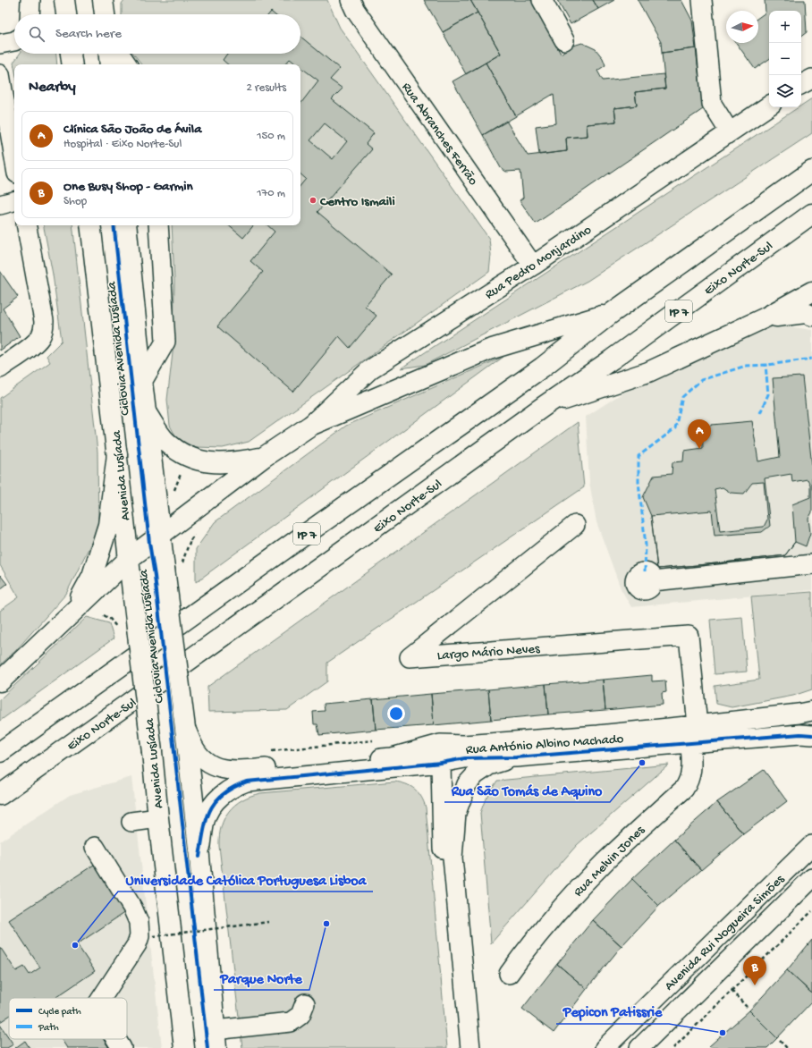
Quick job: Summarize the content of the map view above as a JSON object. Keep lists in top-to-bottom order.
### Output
{
  "streets": {
    "main road": ["Eixo Norte-Sul", "IP 7", "Avenida Lusíada"],
    "street": [
      "Rua Abranches Ferrão",
      "Rua Pedro Monjardino",
      "Largo Mário Neves",
      "Rua António Albino Machado",
      "Rua Melvin Jones",
      "Avenida Rui Nogueira Simões"
    ],
    "cycle path": ["Ciclovia Avenida Lusíada"]
  },
  "crossings": [
    ["Rua Abranches Ferrão", "Rua Pedro Monjardino"],
    ["Largo Mário Neves", "Rua António Albino Machado"],
    ["Rua António Albino Machado", "Rua Melvin Jones"]
  ],
  "places": [
    "Centro Ismaili",
    "Rua São Tomás de Aquino",
    "Parque Norte",
    "Universidade Católica Portuguesa Lisboa",
    "Pepicon Patissrie"
  ],
  "legend": ["Cycle path", "Path"],
  "north": "right",
  "page": {
    "map_buttons": ["+", "−"],
    "search": "Search here",
    "heading": ["Nearby", "2 results"],
    "list": [
      {
        "mark": "A",
        "name": "Clínica São João de Ávila",
        "note": "Hospital · Eixo Norte-Sul",
        "value": "150 m"
      },
      {
        "mark": "B",
        "name": "One Busy Shop - Garmin",
        "note": "Shop",
        "value": "170 m"
      }
    ],
    "pins": ["A", "B"]
  }
}
